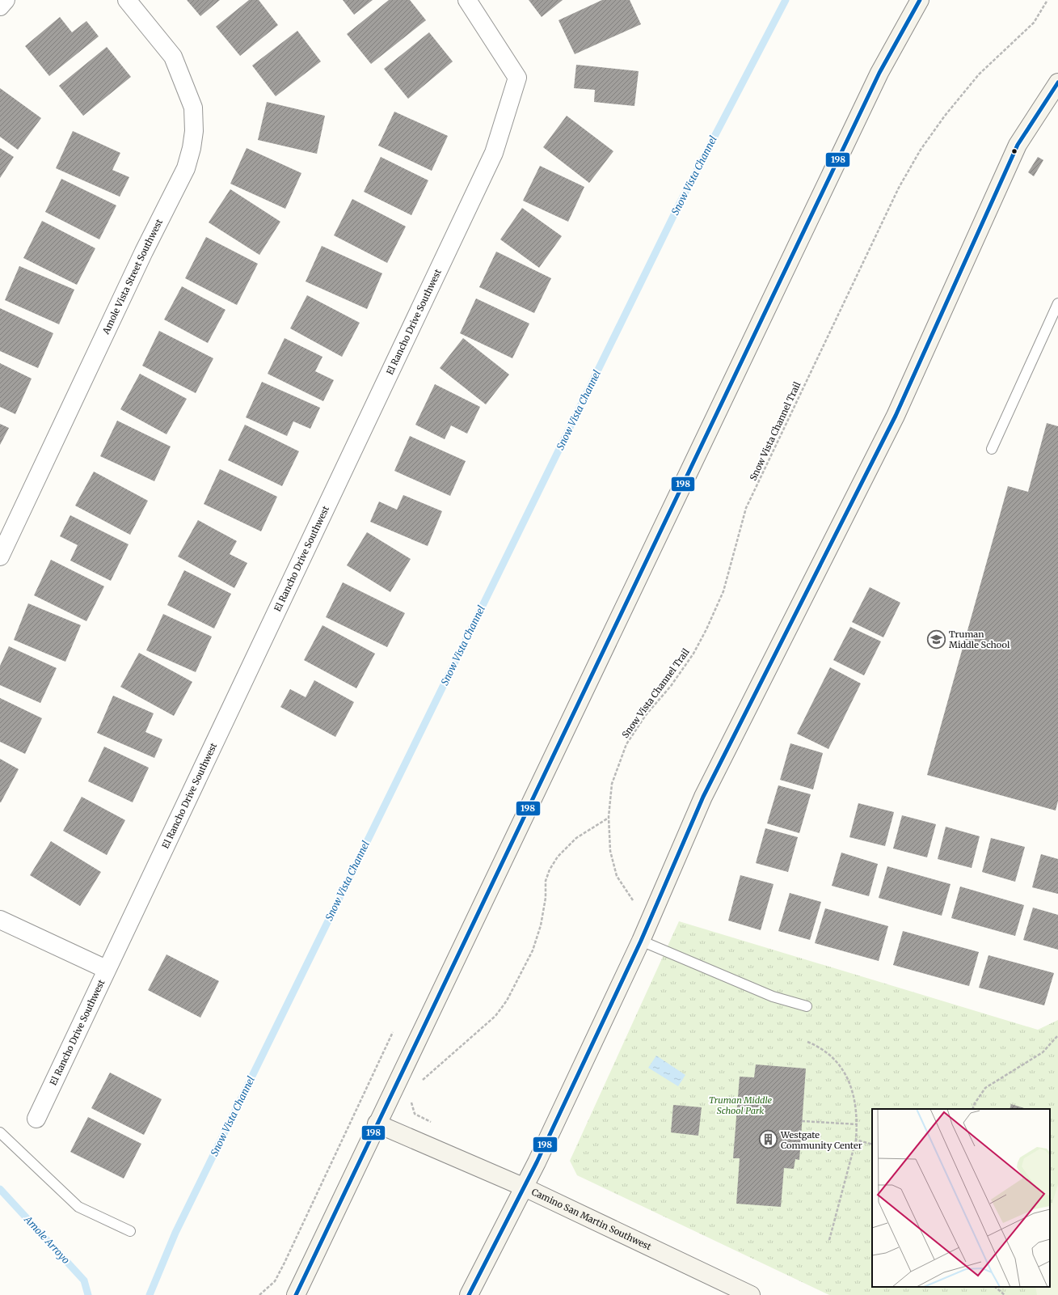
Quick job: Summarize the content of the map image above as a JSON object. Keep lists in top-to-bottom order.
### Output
{
  "streets": {
    "main road": ["Camino San Martin Southwest"],
    "street": ["Amole Vista Street Southwest", "El Rancho Drive Southwest"],
    "path": ["Snow Vista Channel Trail"]
  },
  "water": ["Snow Vista Channel", "Amole Arroyo"],
  "parks": ["Truman Middle School Park"],
  "places": {
    "school or university": ["Truman Middle School"],
    "building": ["Westgate Community Center"]
  },
  "lines": ["transit line 198"]
}
